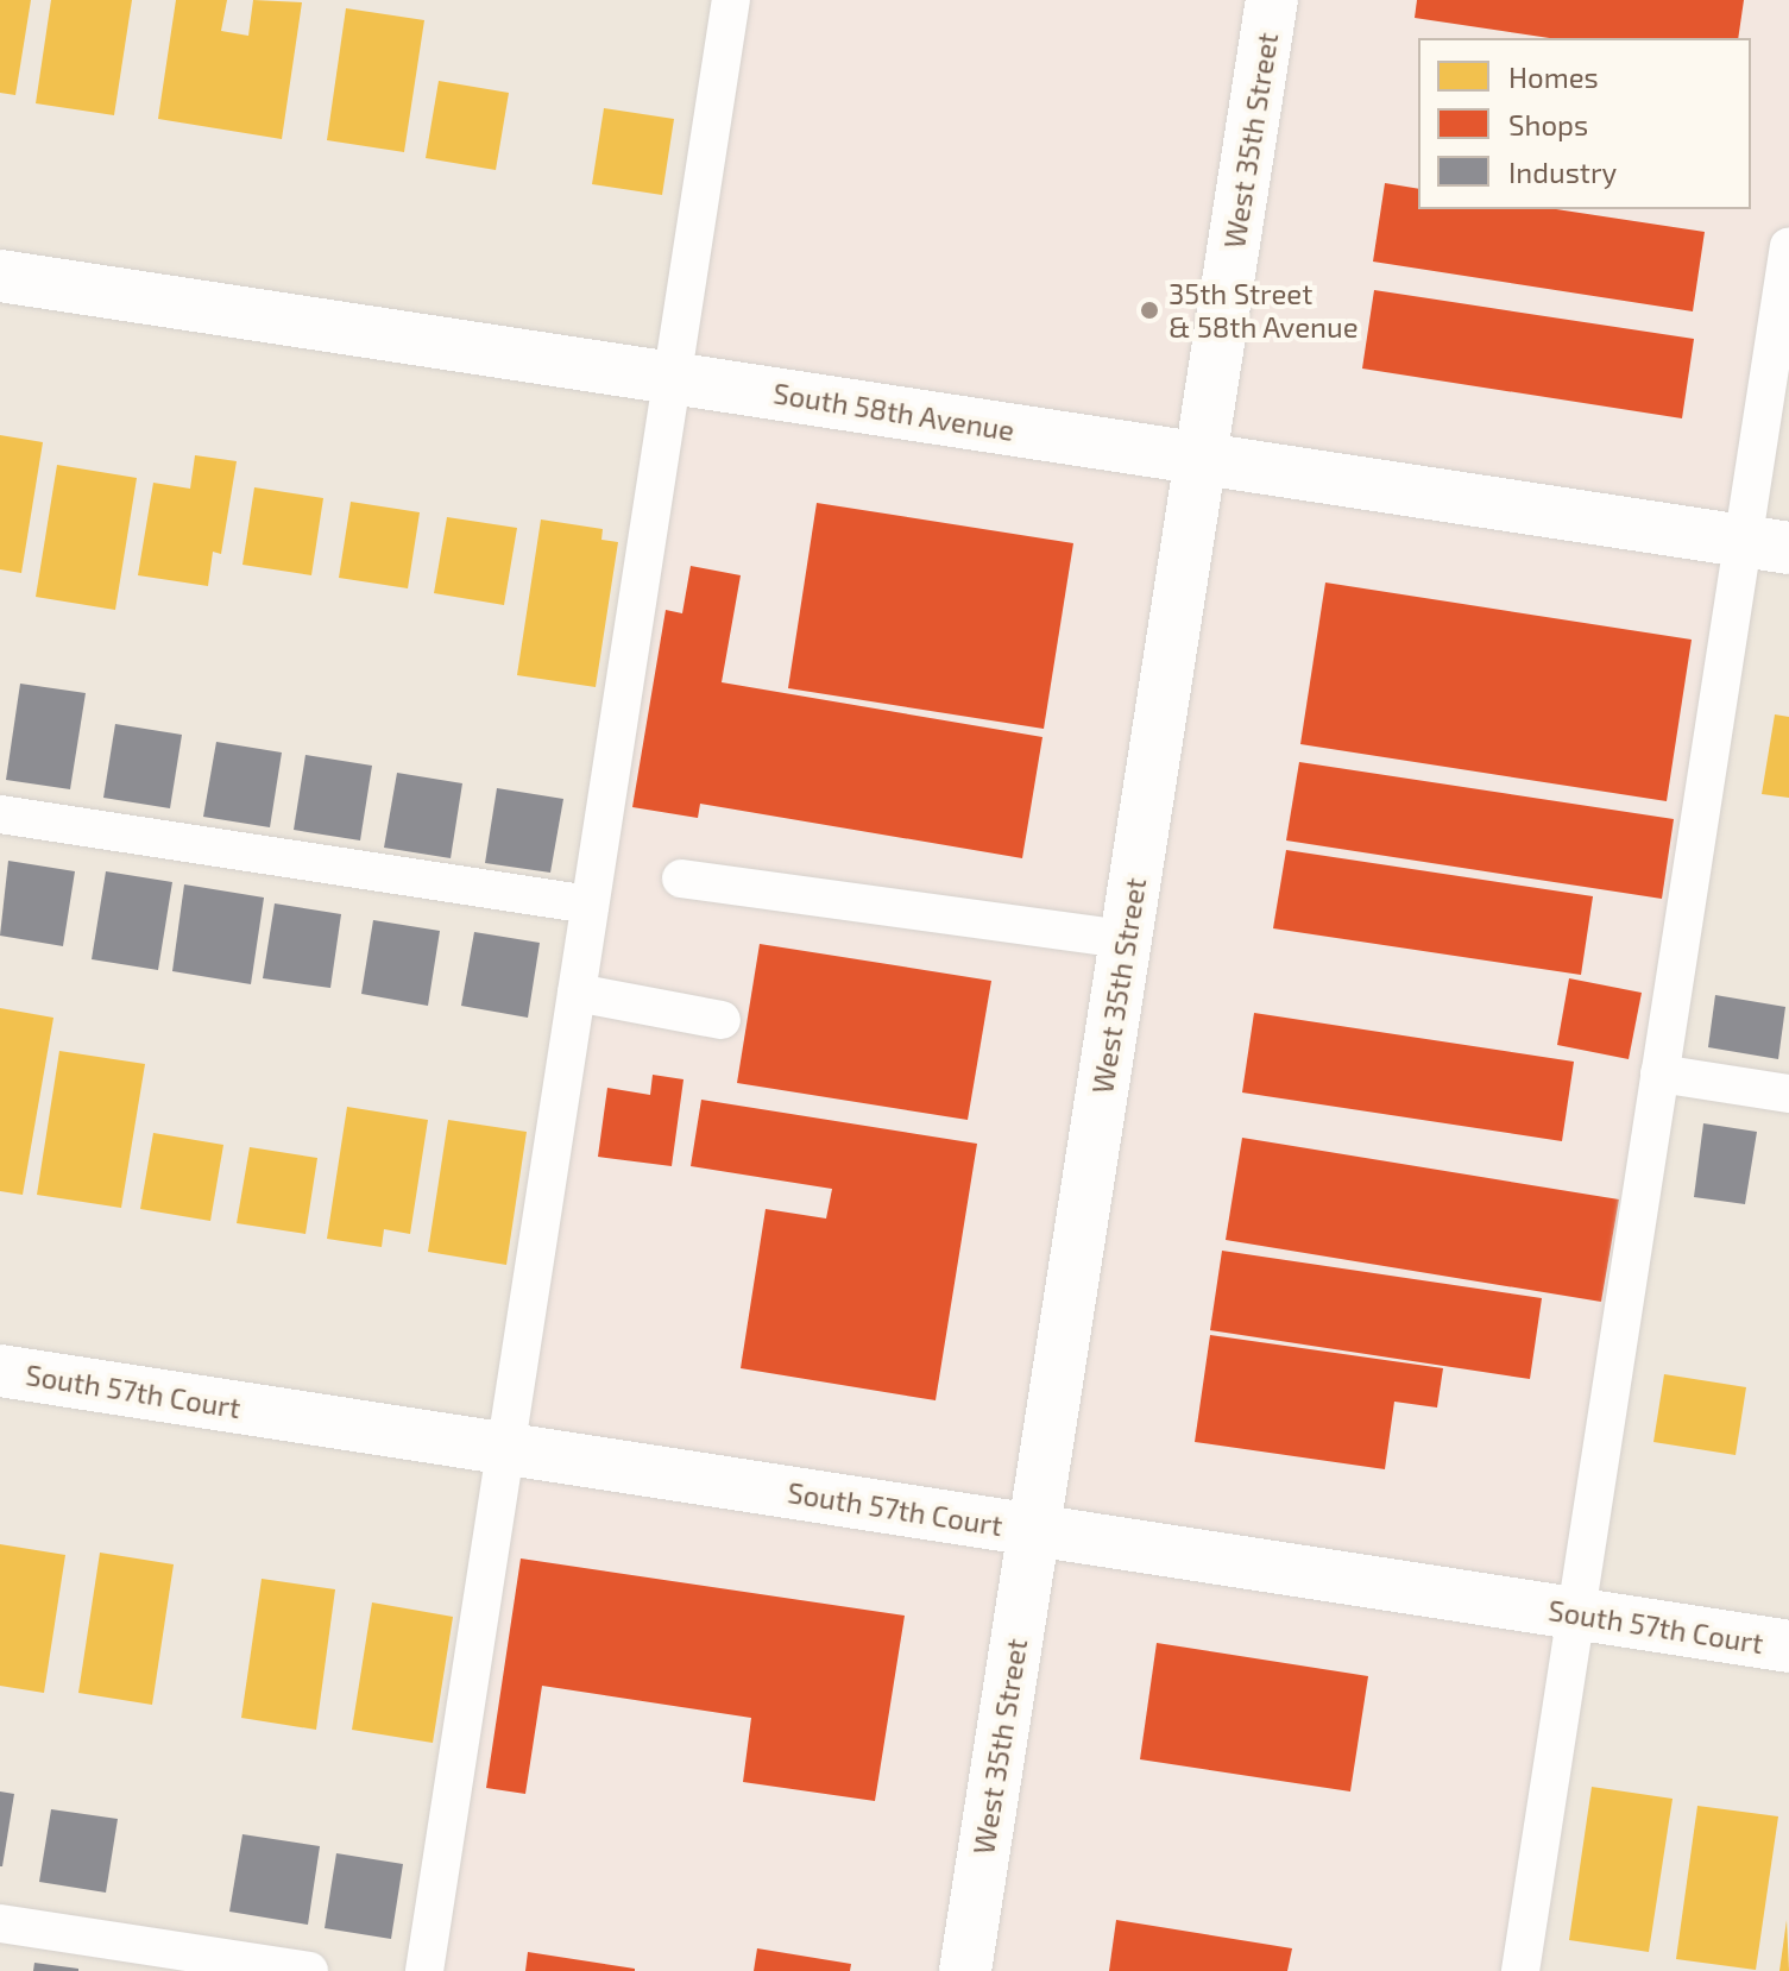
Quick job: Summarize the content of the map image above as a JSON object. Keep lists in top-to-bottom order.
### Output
{
  "streets": {
    "street": ["West 35th Street", "South 58th Avenue", "South 57th Court"]
  },
  "crossings": [
    ["West 35th Street", "South 58th Avenue"],
    ["West 35th Street", "South 57th Court"]
  ],
  "places": ["35th Street & 58th Avenue"],
  "legend": ["Homes", "Shops", "Industry"]
}
